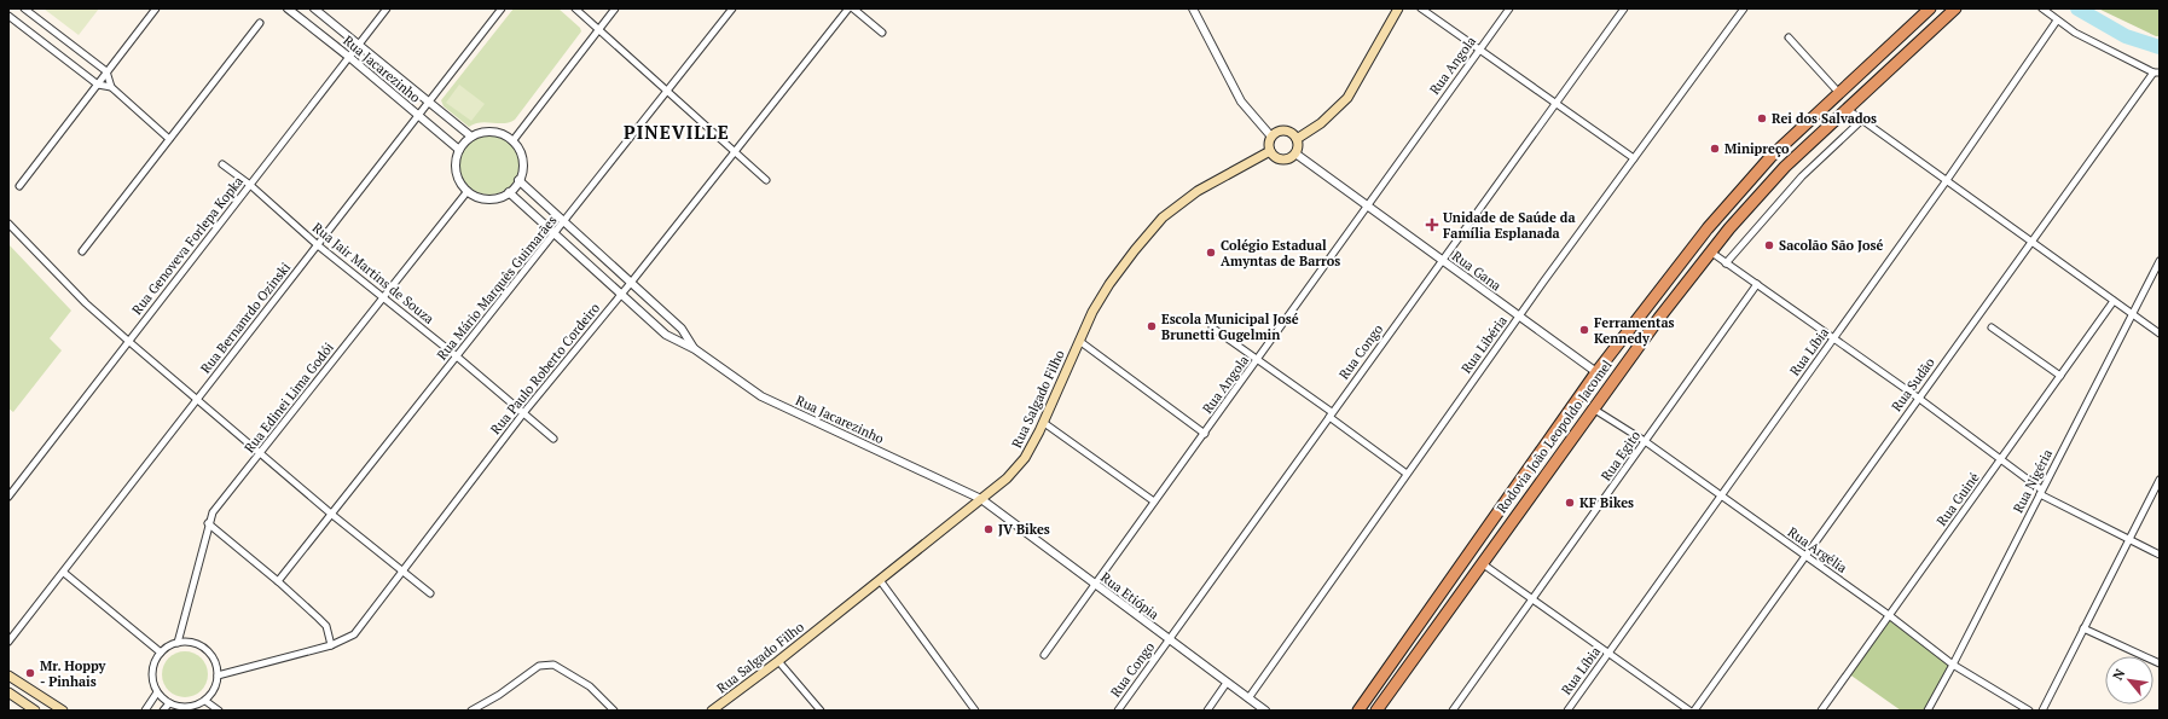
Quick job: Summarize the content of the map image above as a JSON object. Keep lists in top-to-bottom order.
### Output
{
  "streets": {
    "highway": ["Rodovia João Leopoldo Jacomel"],
    "main road": ["Rua Salgado Filho"],
    "street": [
      "Rua Angola",
      "Rua Jacarezinho",
      "Rua Genoveva Forlepa Kopka",
      "Rua Gana",
      "Rua Jair Martins de Souza",
      "Rua Mário Marquês Guimarães",
      "Rua Bernanrdo Ozinski",
      "Rua Libéria",
      "Rua Congo",
      "Rua Líbia",
      "Rua Paulo Roberto Cordeiro",
      "Rua Sudão",
      "Rua Edinei Lima Godói",
      "Rua Egito",
      "Rua Nigéria",
      "Rua Guiné",
      "Rua Argélia",
      "Rua Etiópia"
    ]
  },
  "crossings": [
    ["Rua Angola", "Rua Gana"],
    ["Rua Angola", "Rua Etiópia"],
    ["Rua Jacarezinho", "Rua Genoveva Forlepa Kopka"],
    ["Rua Jacarezinho", "Rua Mário Marquês Guimarães"],
    ["Rua Jacarezinho", "Rua Bernanrdo Ozinski"],
    ["Rua Jacarezinho", "Rua Paulo Roberto Cordeiro"],
    ["Rua Jacarezinho", "Rua Edinei Lima Godói"],
    ["Rua Jacarezinho", "Rua Salgado Filho"],
    ["Rua Jacarezinho", "Rua Etiópia"],
    ["Rua Genoveva Forlepa Kopka", "Rua Jair Martins de Souza"],
    ["Rua Gana", "Rua Libéria"],
    ["Rua Gana", "Rua Congo"],
    ["Rua Gana", "Rua Salgado Filho"],
    ["Rua Gana", "Rodovia João Leopoldo Jacomel"],
    ["Rua Jair Martins de Souza", "Rua Mário Marquês Guimarães"],
    ["Rua Jair Martins de Souza", "Rua Bernanrdo Ozinski"],
    ["Rua Jair Martins de Souza", "Rua Paulo Roberto Cordeiro"],
    ["Rua Jair Martins de Souza", "Rua Edinei Lima Godói"],
    ["Rua Libéria", "Rua Etiópia"],
    ["Rua Congo", "Rua Etiópia"],
    ["Rua Líbia", "Rua Argélia"],
    ["Rua Paulo Roberto Cordeiro", "Rua Edinei Lima Godói"],
    ["Rua Sudão", "Rua Argélia"],
    ["Rua Salgado Filho", "Rua Etiópia"],
    ["Rodovia João Leopoldo Jacomel", "Rua Argélia"],
    ["Rua Egito", "Rua Argélia"],
    ["Rua Nigéria", "Rua Argélia"],
    ["Rua Guiné", "Rua Argélia"]
  ],
  "districts": ["PINEVILLE"],
  "places": {
    "other": [
      "Rei dos Salvados",
      "Minipreço",
      "Sacolão São José",
      "Colégio Estadual Amyntas de Barros",
      "Escola Municipal José Brunetti Gugelmin",
      "Ferramentas Kennedy",
      "KF Bikes",
      "JV Bikes",
      "Mr. Hoppy - Pinhais"
    ],
    "health": ["Unidade de Saúde da Família Esplanada"]
  },
  "north": "top left"
}
